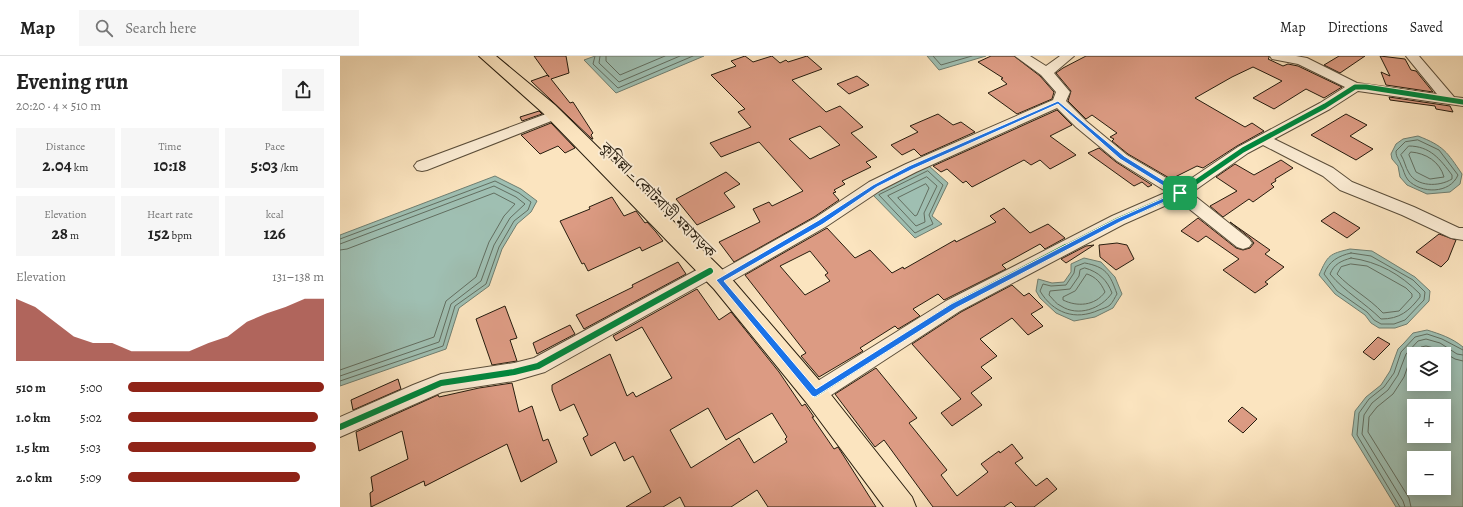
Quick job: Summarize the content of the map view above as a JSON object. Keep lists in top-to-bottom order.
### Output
{
  "streets": {
    "main road": ["কুমিল্লা - কোটবাড়ী মহাসড়ক"]
  },
  "page": {
    "header": "Map",
    "search": "Search here",
    "nav": ["Map", "Directions", "Saved"],
    "heading": ["Evening run", "20:20 · 4 × 510 m"],
    "stats": [
      ["Distance", "2.04 km"],
      ["Time", "10:18"],
      ["Pace", "5:03 /km"],
      ["Elevation", "28 m"],
      ["Heart rate", "152 bpm"],
      ["kcal", "126"]
    ],
    "chart": ["Elevation", "131–138 m"],
    "map_buttons": ["+", "−"],
    "list": [
      {
        "name": "510 m",
        "note": "5:00"
      },
      {
        "name": "1.0 km",
        "note": "5:02"
      },
      {
        "name": "1.5 km",
        "note": "5:03"
      },
      {
        "name": "2.0 km",
        "note": "5:09"
      }
    ]
  }
}
